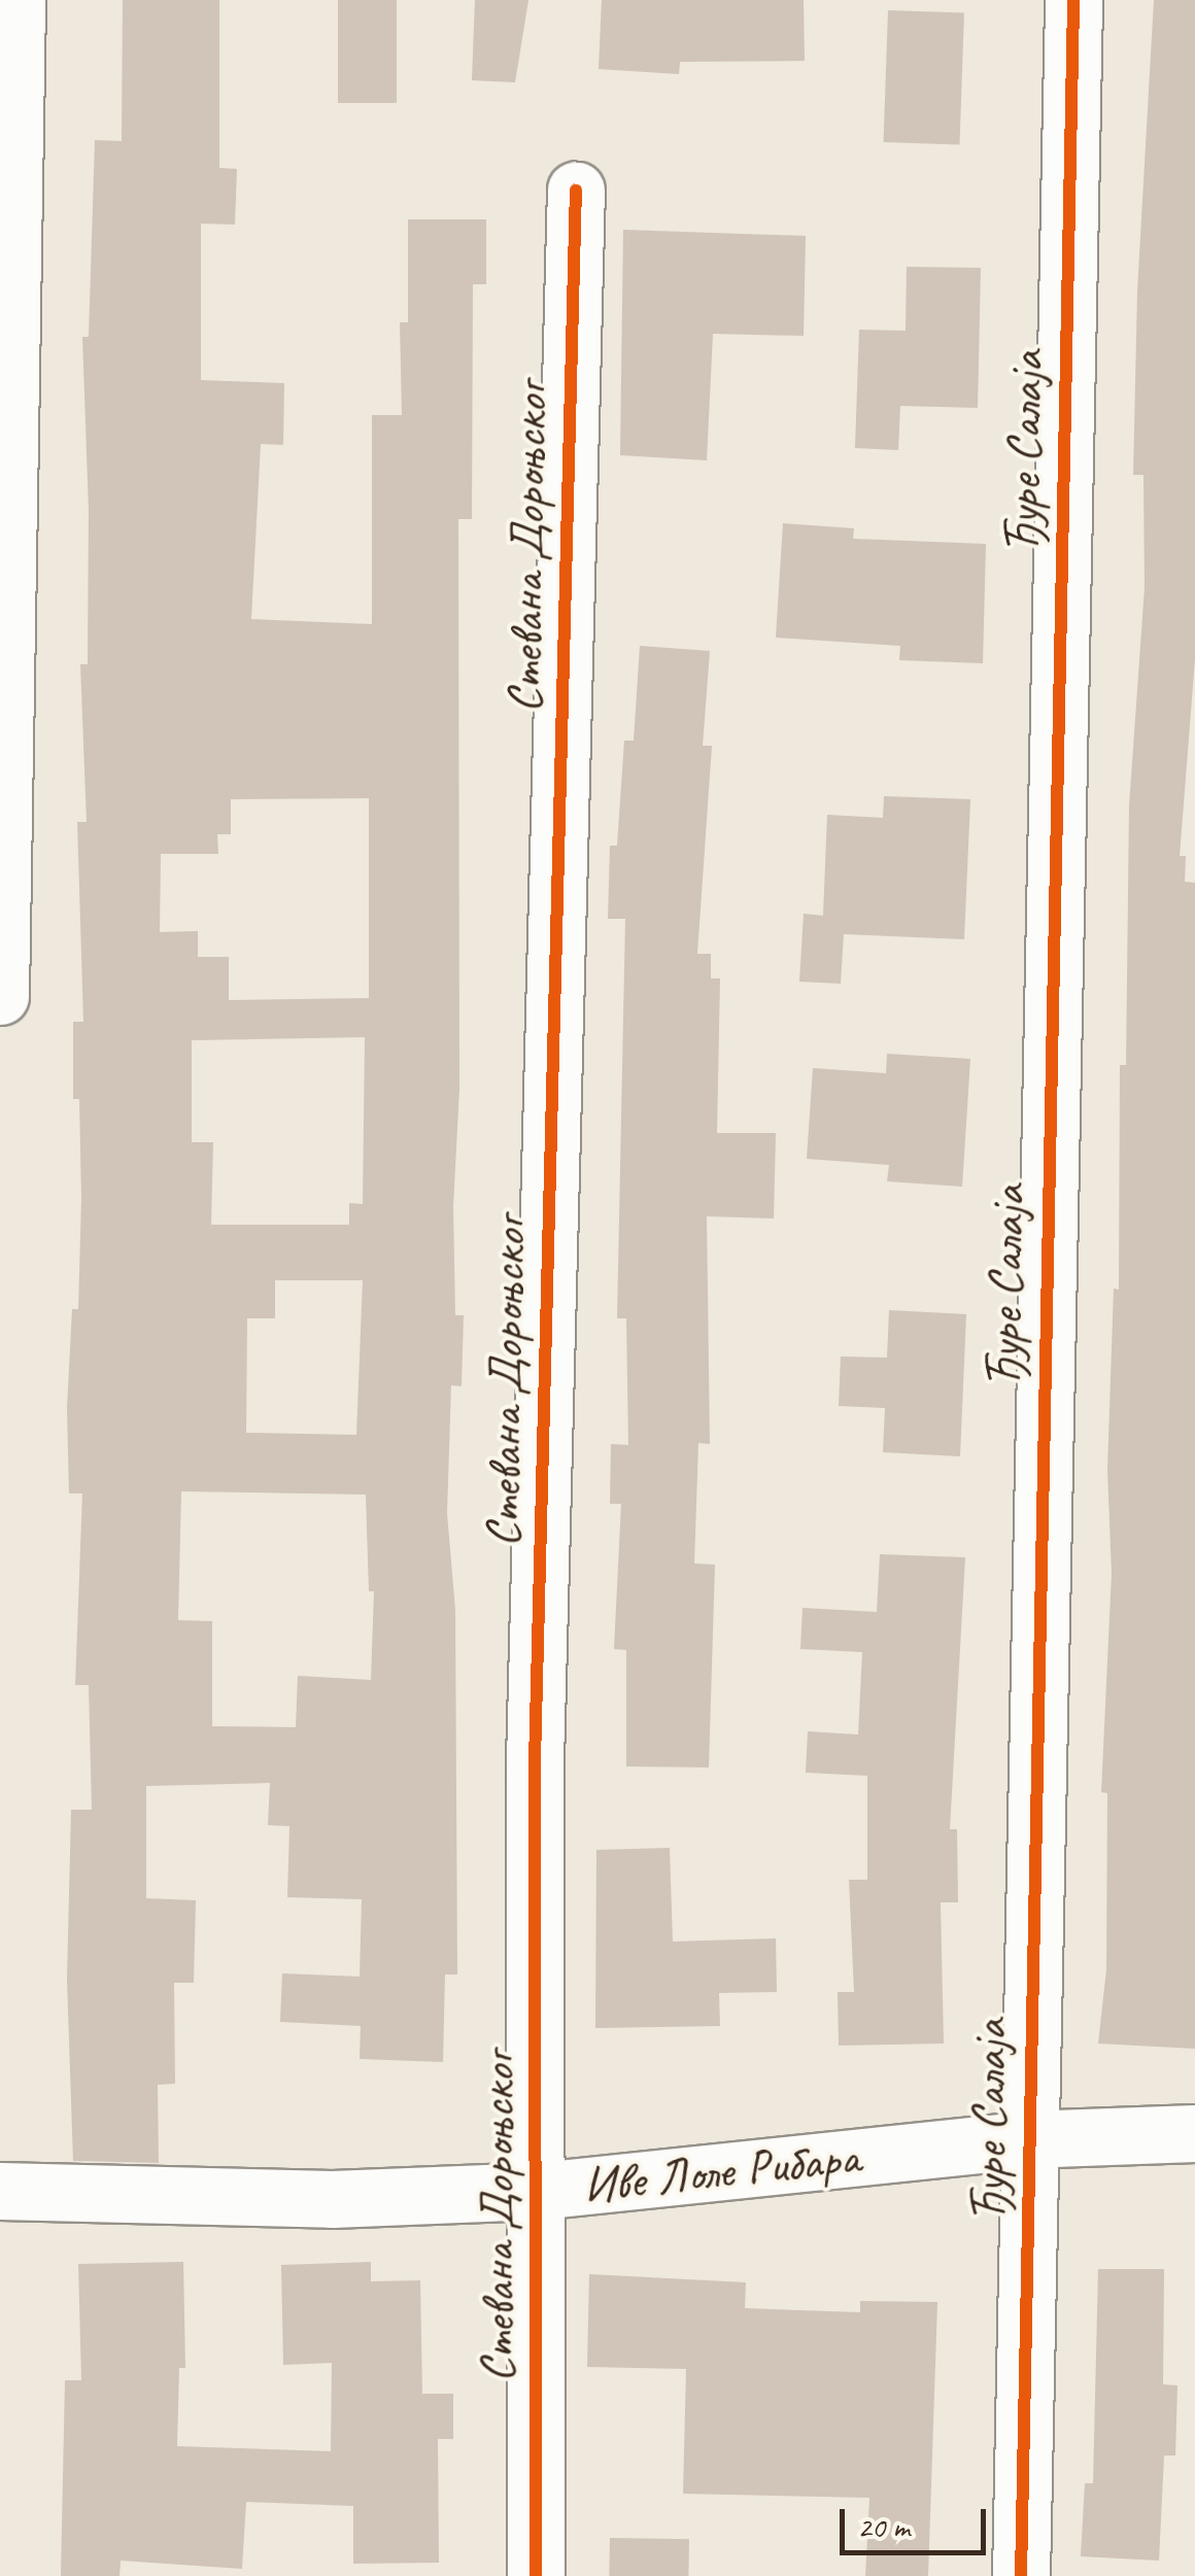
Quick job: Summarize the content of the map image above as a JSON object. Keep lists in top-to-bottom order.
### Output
{
  "streets": {
    "street": ["Ђуре Салаја", "Стевана Дороњског", "Иве Лоле Рибара"]
  },
  "crossings": [
    ["Ђуре Салаја", "Иве Лоле Рибара"],
    ["Стевана Дороњског", "Иве Лоле Рибара"]
  ],
  "scale_bar": "20 m"
}
